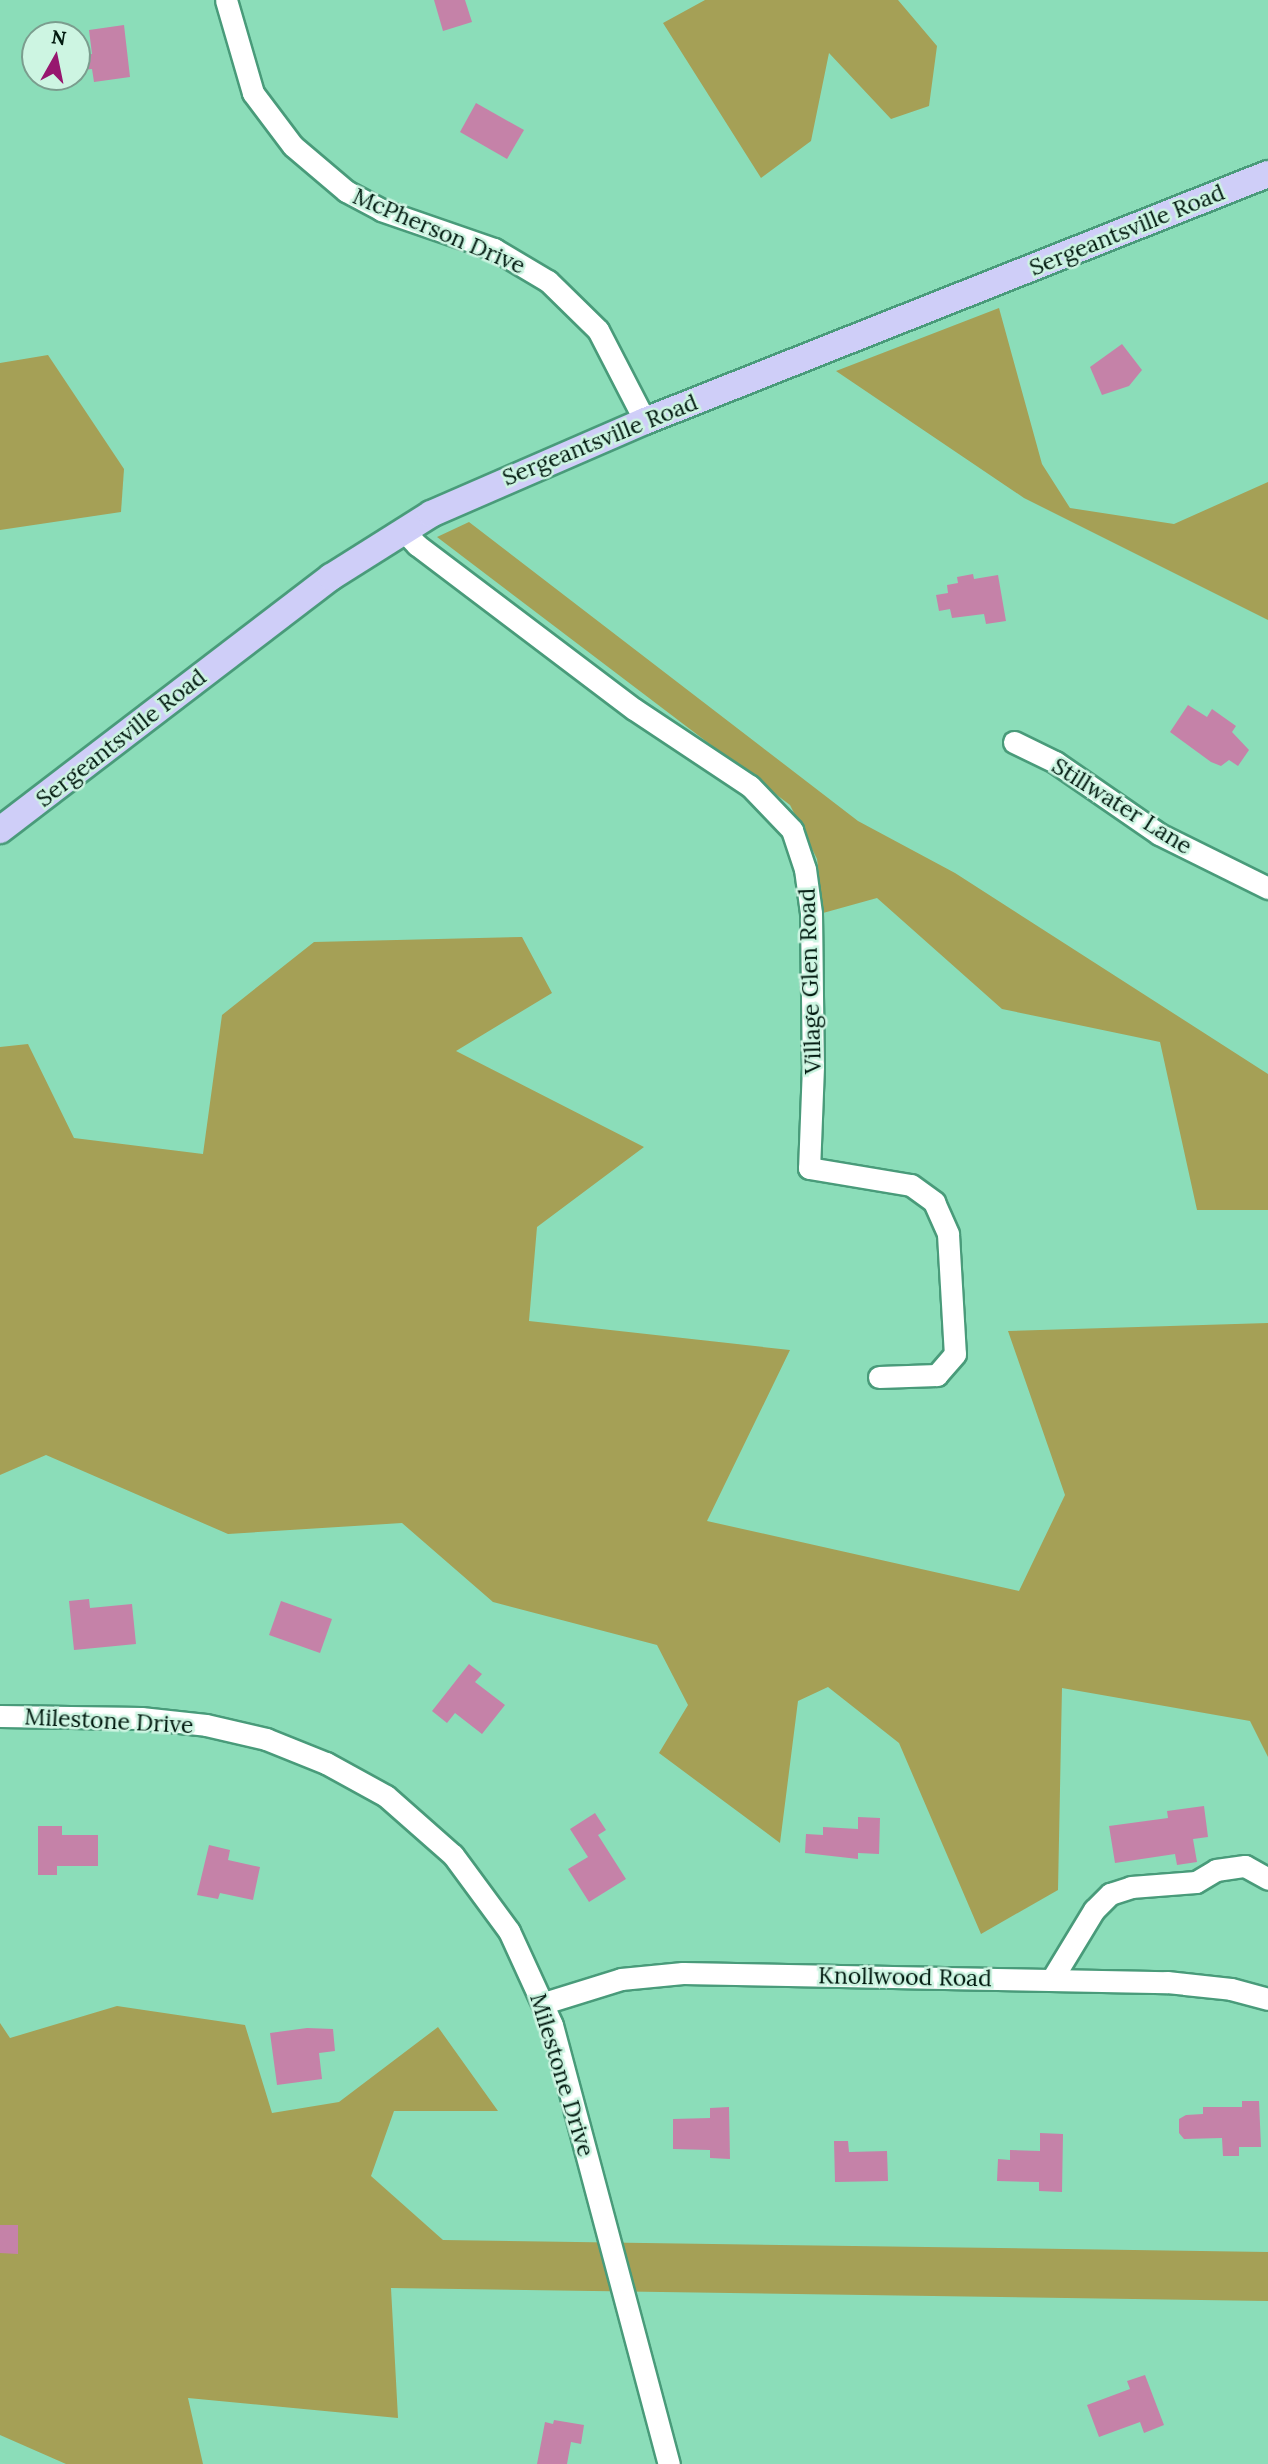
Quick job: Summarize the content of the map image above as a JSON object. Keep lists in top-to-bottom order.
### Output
{
  "streets": {
    "main road": ["Sergeantsville Road"],
    "street": [
      "McPherson Drive",
      "Stillwater Lane",
      "Village Glen Road",
      "Milestone Drive",
      "Knollwood Road"
    ]
  },
  "crossings": [
    ["Sergeantsville Road", "McPherson Drive"],
    ["Sergeantsville Road", "Village Glen Road"],
    ["Milestone Drive", "Knollwood Road"]
  ],
  "north": "top"
}
